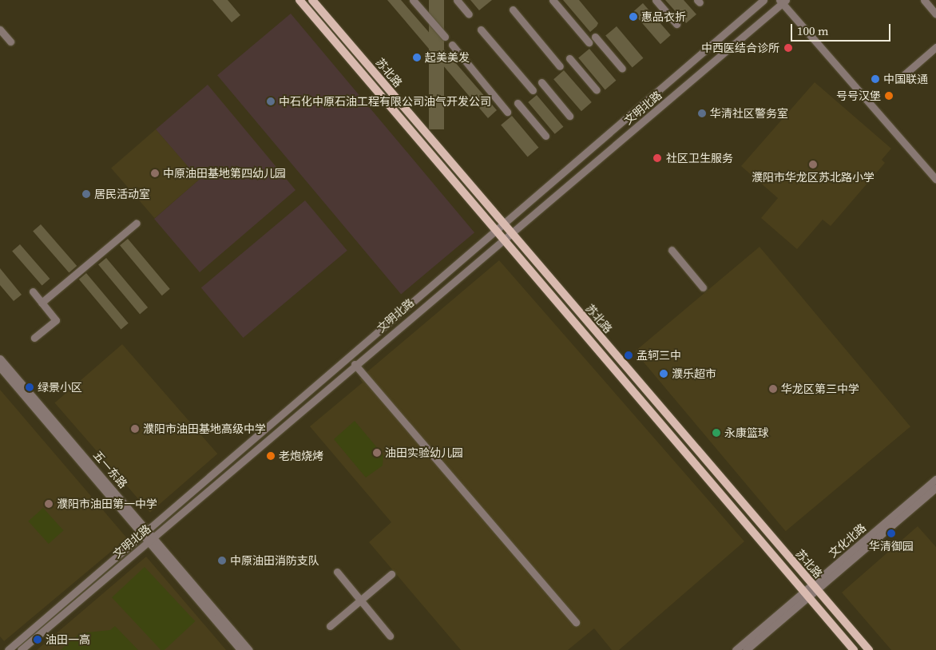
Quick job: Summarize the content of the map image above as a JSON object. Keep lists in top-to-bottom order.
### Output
{
  "streets": {
    "main road": ["苏北路"],
    "street": ["文明北路", "五一东路", "文化北路"]
  },
  "crossings": [
    ["苏北路", "文明北路"],
    ["苏北路", "文化北路"],
    ["文明北路", "五一东路"]
  ],
  "places": [
    "惠品衣折",
    "中西医结合诊所",
    "起美美发",
    "中国联通",
    "号号汉堡",
    "中石化中原石油工程有限公司油气开发公司",
    "华清社区警务室",
    "社区卫生服务",
    "濮阳市华龙区苏北路小学",
    "中原油田基地第四幼儿园",
    "居民活动室",
    "孟轲三中",
    "濮乐超市",
    "绿景小区",
    "华龙区第三中学",
    "濮阳市油田基地高级中学",
    "永康篮球",
    "油田实验幼儿园",
    "老炮烧烤",
    "濮阳市油田第一中学",
    "华清御园",
    "中原油田消防支队",
    "油田一高"
  ],
  "scale_bar": "100 m"
}
